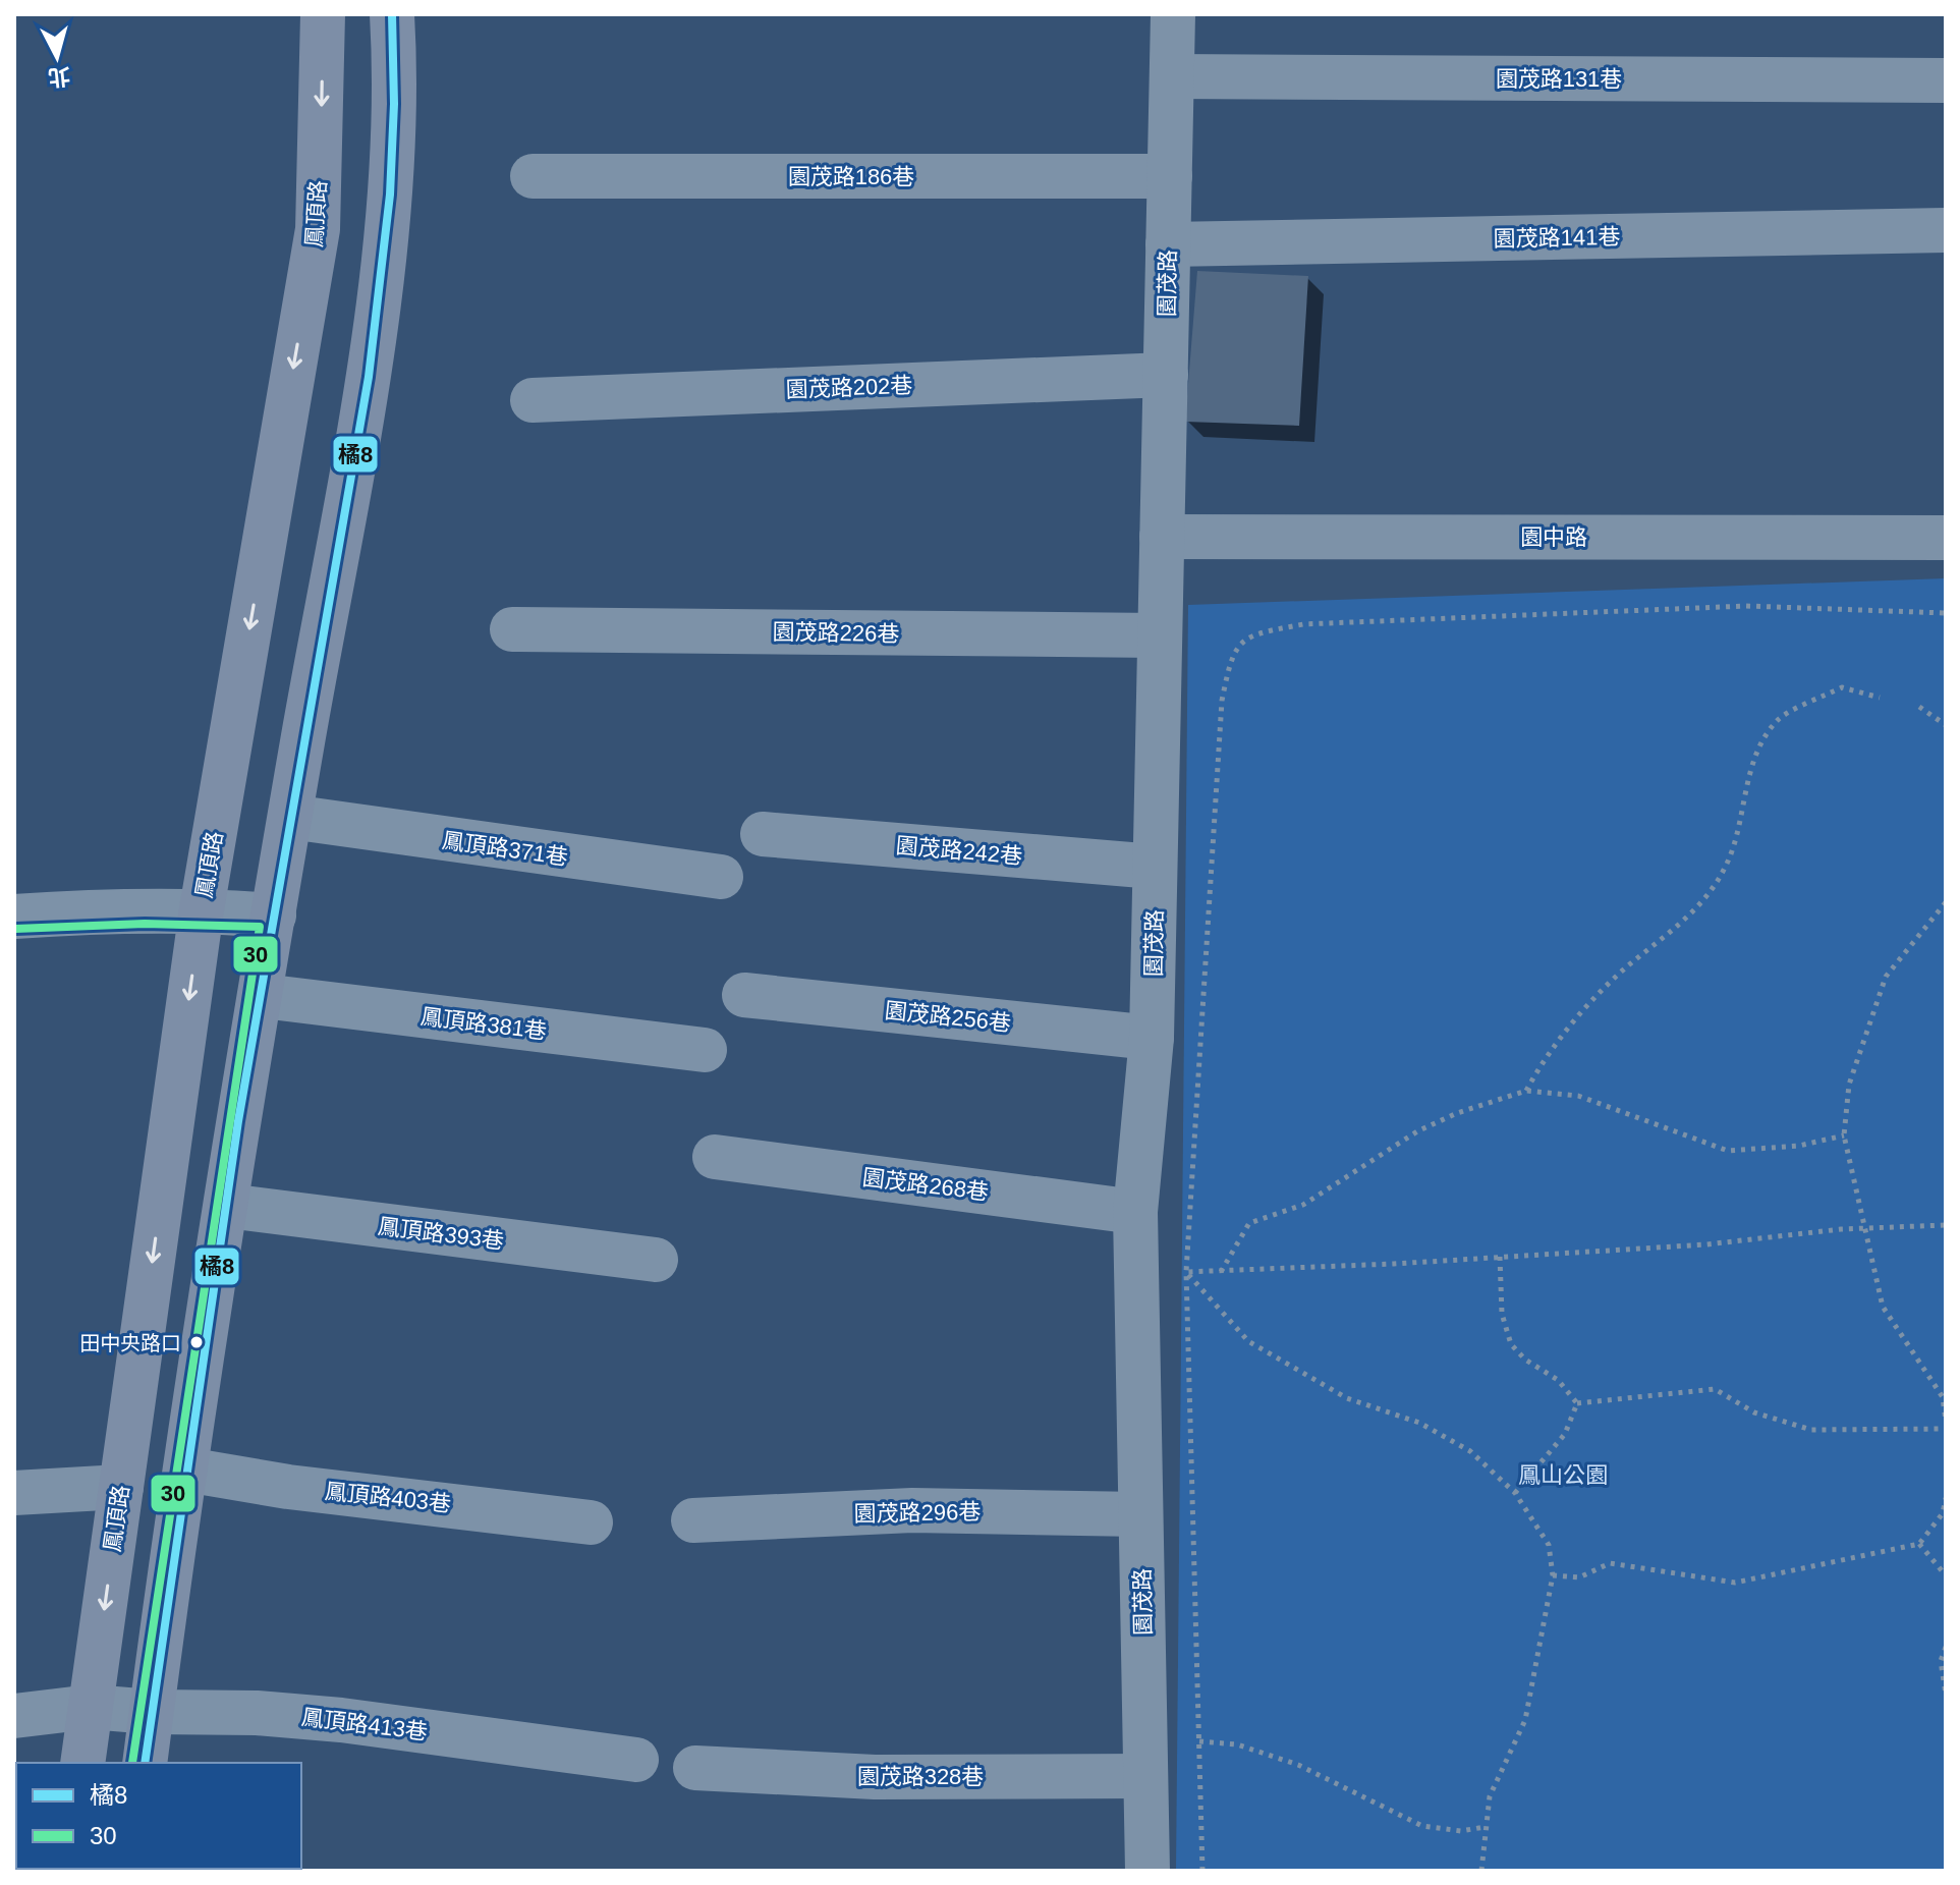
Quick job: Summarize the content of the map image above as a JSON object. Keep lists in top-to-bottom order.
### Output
{
  "streets": {
    "main road": ["鳳頂路"],
    "street": [
      "園茂路131巷",
      "園茂路186巷",
      "園茂路141巷",
      "園茂路",
      "園茂路202巷",
      "園中路",
      "園茂路226巷",
      "鳳頂路371巷",
      "園茂路242巷",
      "園茂路256巷",
      "鳳頂路381巷",
      "園茂路268巷",
      "鳳頂路393巷",
      "鳳頂路403巷",
      "園茂路296巷",
      "鳳頂路413巷",
      "園茂路328巷"
    ]
  },
  "crossings": [
    ["園茂路131巷", "園茂路"],
    ["園茂路186巷", "園茂路"],
    ["鳳頂路", "鳳頂路413巷"],
    ["園茂路141巷", "園茂路"],
    ["園茂路", "園茂路202巷"],
    ["園茂路", "園中路"],
    ["園茂路", "園茂路226巷"],
    ["園茂路", "園茂路242巷"],
    ["園茂路", "園茂路256巷"],
    ["園茂路", "園茂路268巷"],
    ["園茂路", "園茂路296巷"],
    ["園茂路", "園茂路328巷"]
  ],
  "parks": ["鳳山公園"],
  "places": ["田中央路口"],
  "lines": ["transit line 橘8", "transit line 30"],
  "legend": ["橘8", "30"],
  "north": "bottom"
}
